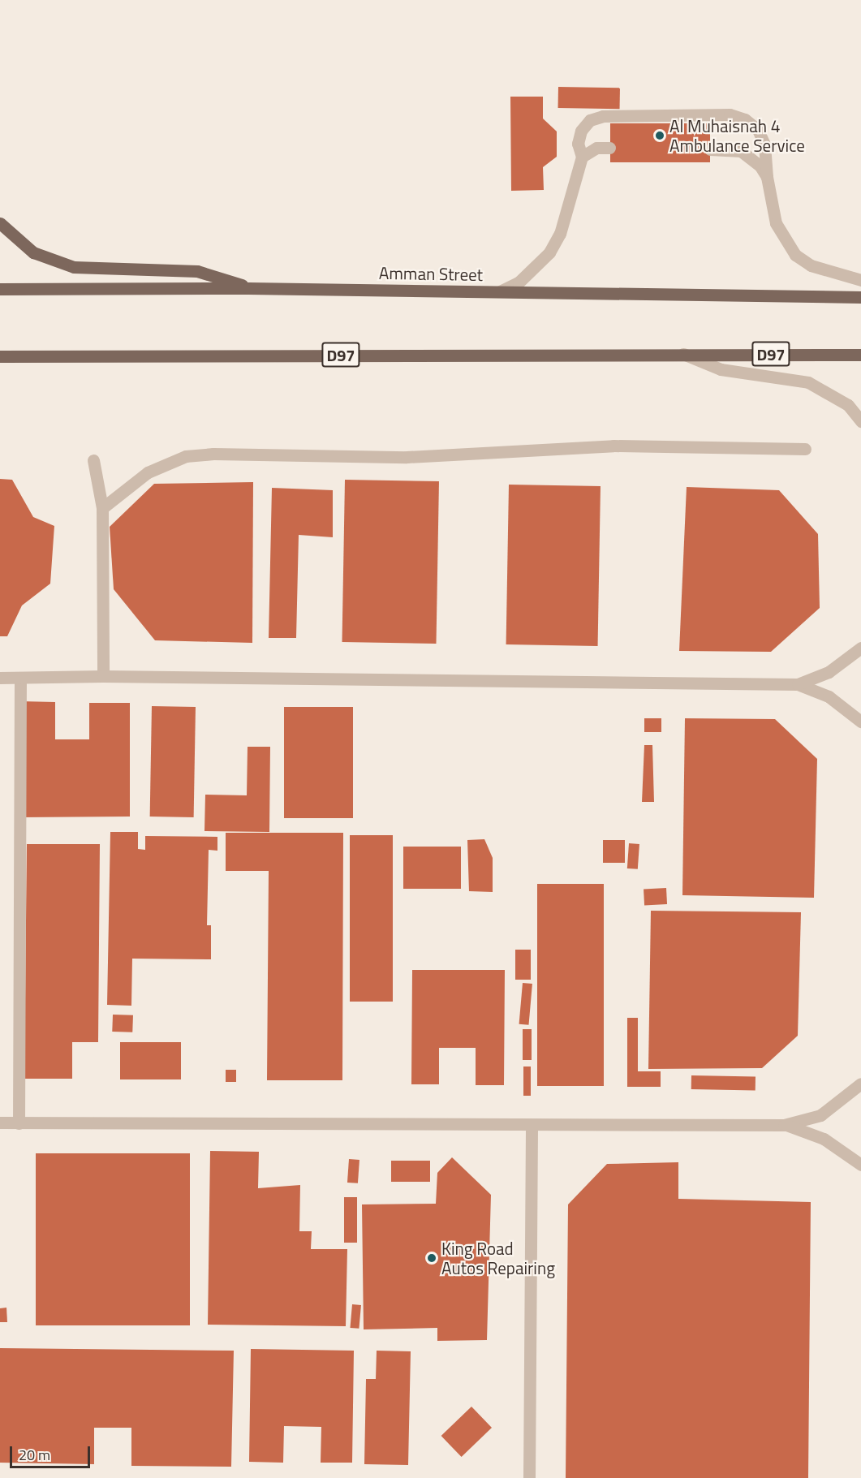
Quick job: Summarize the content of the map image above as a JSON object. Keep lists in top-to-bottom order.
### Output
{
  "streets": {
    "main road": ["Amman Street", "D97"]
  },
  "places": ["Al Muhaisnah 4 Ambulance Service", "King Road Autos Repairing"],
  "scale_bar": "20 m"
}
